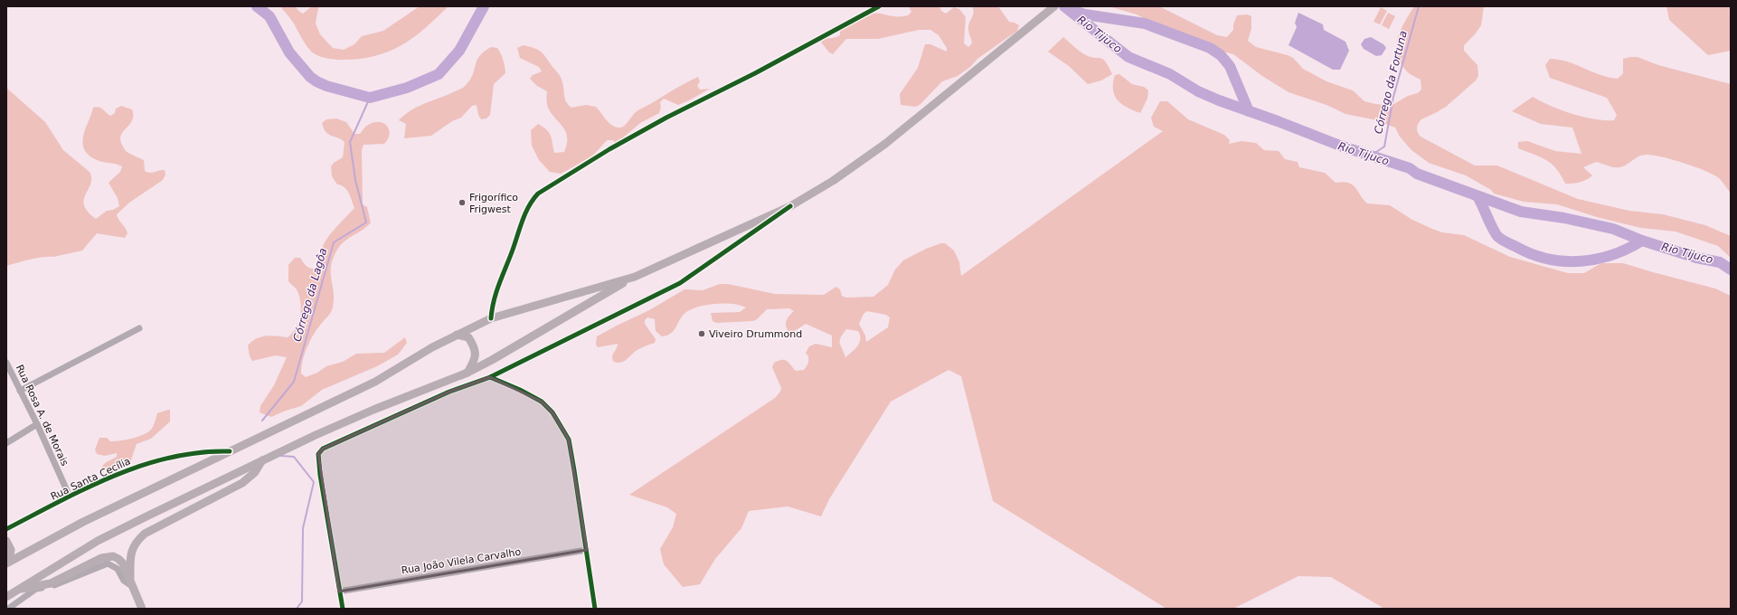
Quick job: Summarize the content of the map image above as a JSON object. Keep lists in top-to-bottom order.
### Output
{
  "streets": {
    "street": ["Rua Rosa A. de Morais", "Rua Santa Cecília", "Rua João Vilela Carvalho"]
  },
  "crossings": [
    ["Rua Rosa A. de Morais", "Rua Santa Cecília"]
  ],
  "water": ["Rio Tijuco", "Córrego da Fortuna", "Córrego da Lagôa"],
  "places": ["Frigorífico Frigwest", "Viveiro Drummond"]
}
